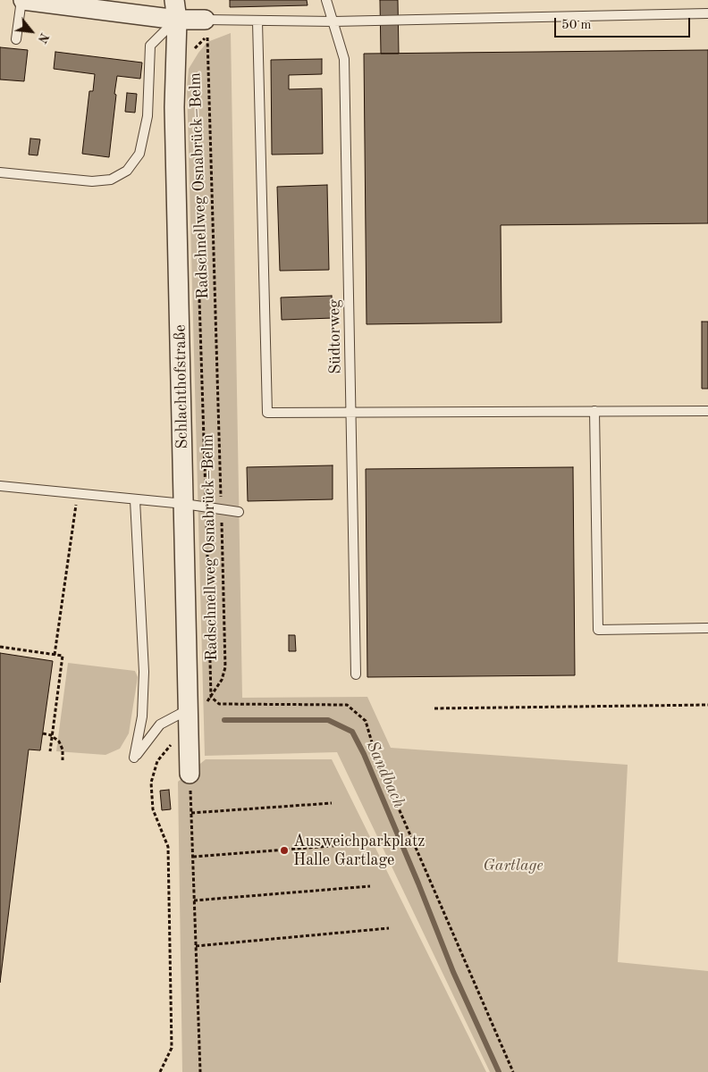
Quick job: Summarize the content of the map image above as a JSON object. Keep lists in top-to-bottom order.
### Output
{
  "streets": {
    "street": ["Schlachthofstraße"],
    "lane": ["Südtorweg"],
    "path": ["Radschnellweg Osnabrück–Belm"]
  },
  "crossings": [
    ["Radschnellweg Osnabrück–Belm", "Schlachthofstraße"]
  ],
  "water": ["Sandbach"],
  "parks": ["Gartlage"],
  "places": ["Ausweichparkplatz Halle Gartlage"],
  "scale_bar": "50 m",
  "north": "bottom right"
}
